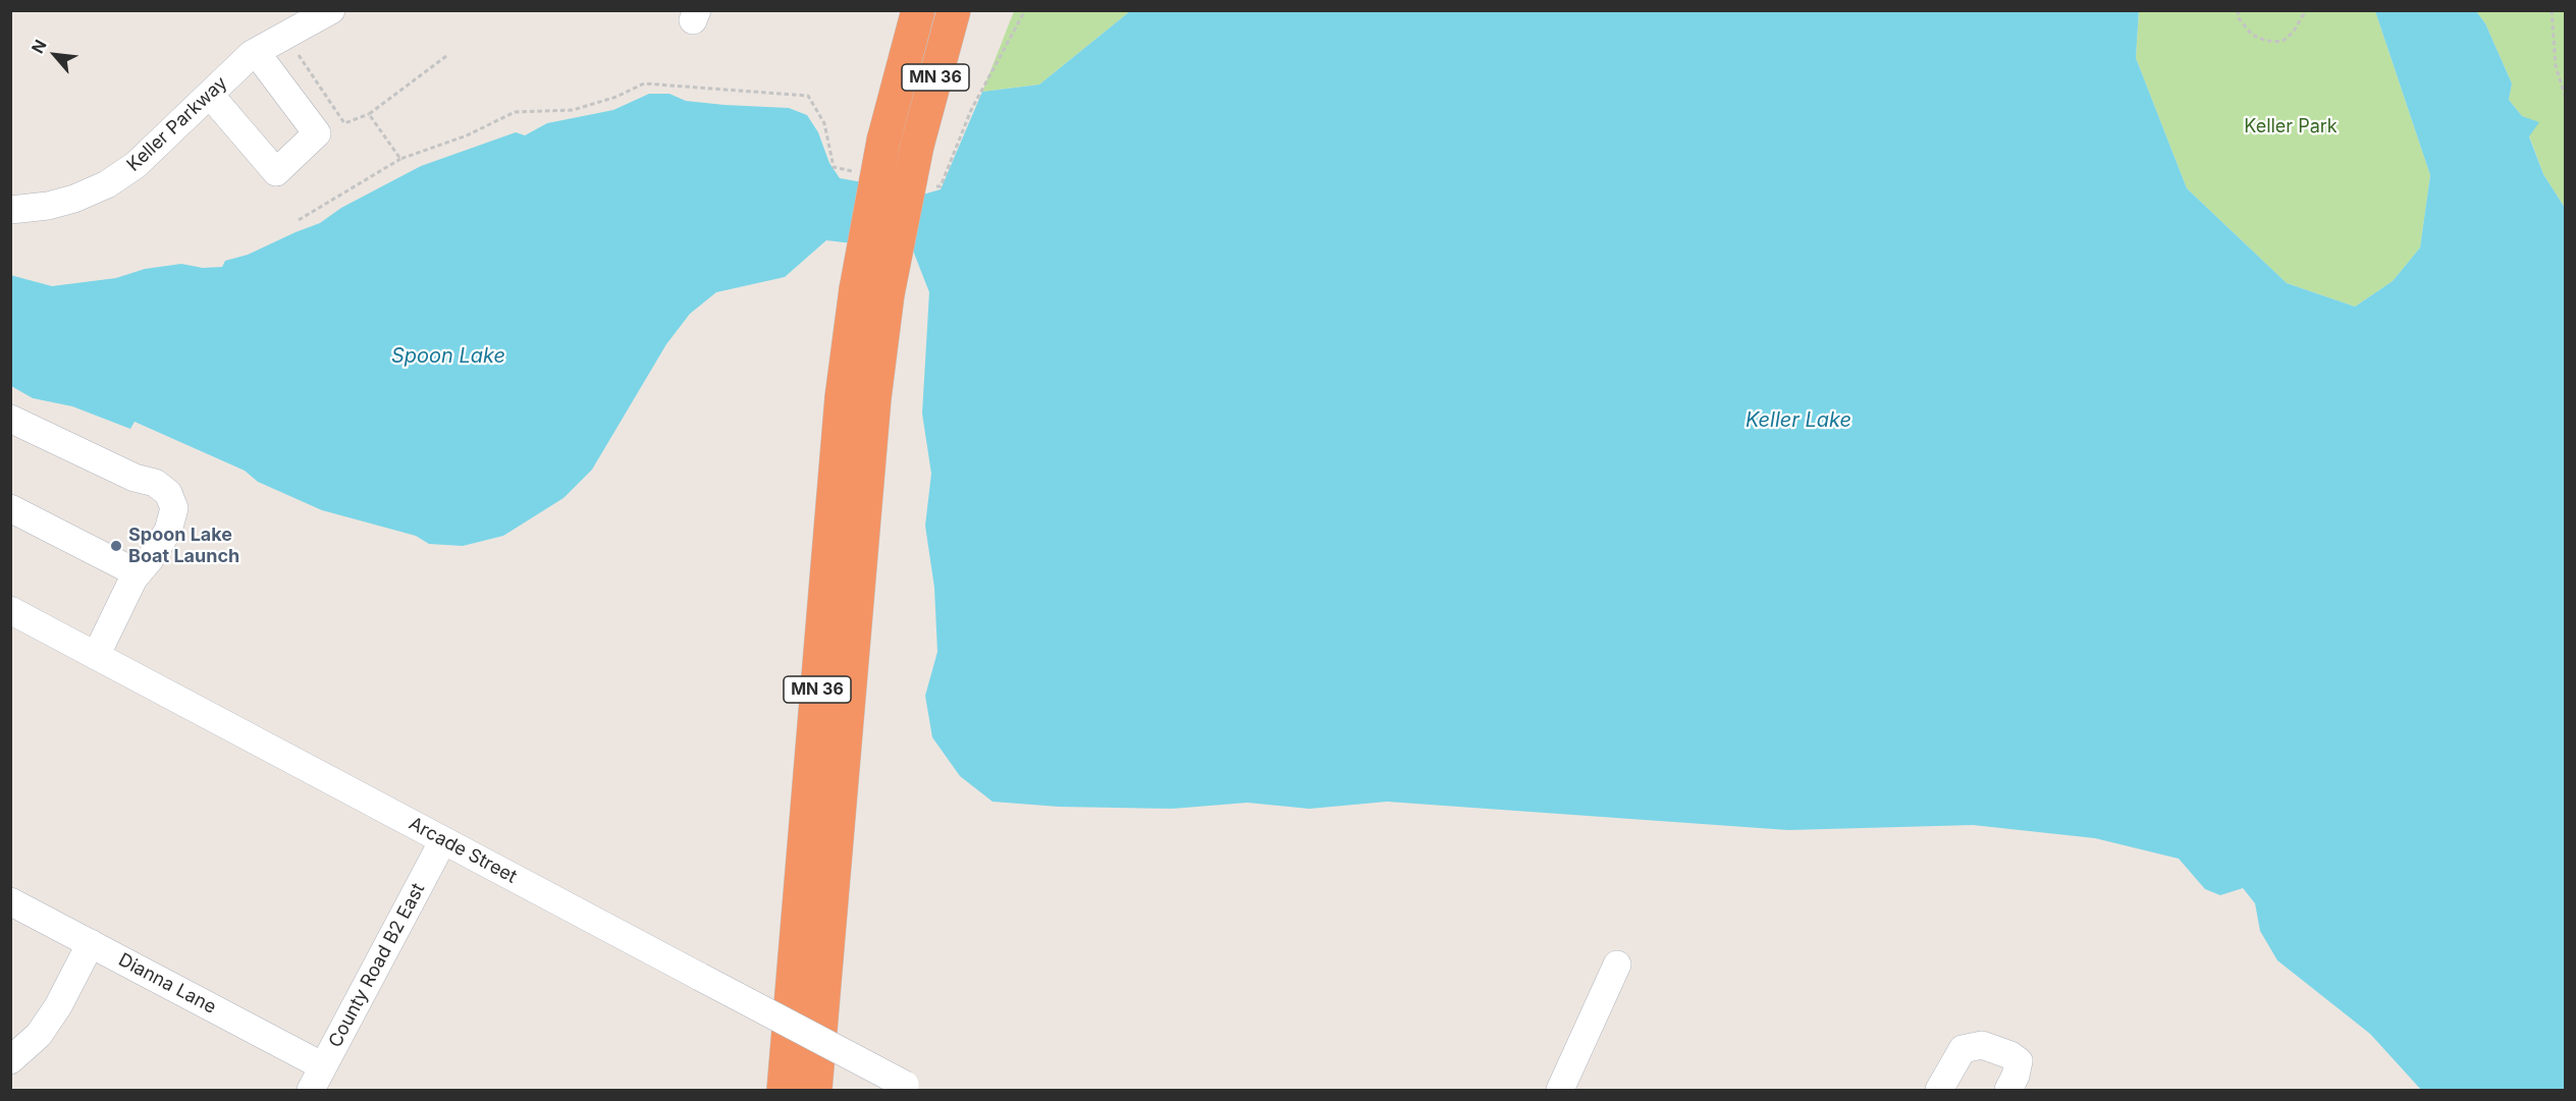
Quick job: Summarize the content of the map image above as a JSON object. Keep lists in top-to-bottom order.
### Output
{
  "streets": {
    "highway": ["MN 36"],
    "street": [
      "Keller Parkway",
      "Arcade Street",
      "County Road B2 East",
      "Dianna Lane"
    ]
  },
  "crossings": [
    ["Arcade Street", "County Road B2 East"],
    ["County Road B2 East", "Dianna Lane"]
  ],
  "water": ["Spoon Lake", "Keller Lake"],
  "parks": ["Keller Park"],
  "places": ["Spoon Lake Boat Launch"],
  "north": "top left"
}
